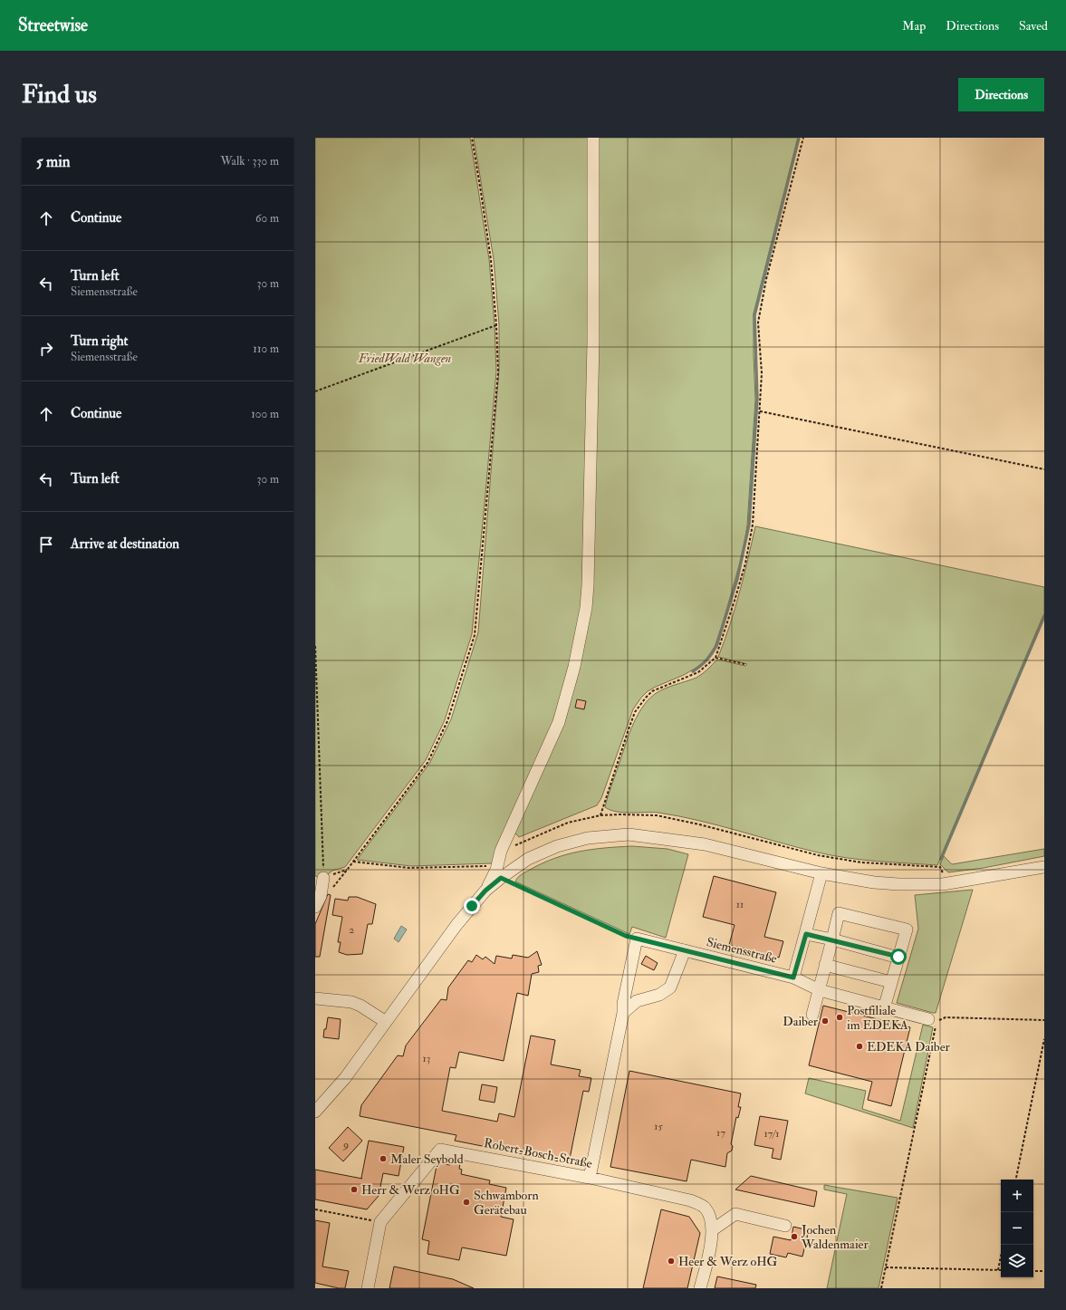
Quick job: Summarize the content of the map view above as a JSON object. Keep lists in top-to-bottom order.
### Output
{
  "streets": {
    "street": ["Siemensstraße", "Robert-Bosch-Straße"]
  },
  "parks": ["FriedWald Wangen"],
  "places": [
    "Postfiliale im EDEKA",
    "Daiber",
    "EDEKA Daiber",
    "Maler Seybold",
    "Herr & Werz oHG",
    "Schwamborn Gerätebau",
    "Jochen Waldenmaier",
    "Heer & Werz oHG"
  ],
  "house_numbers": [
    "11",
    "2",
    "13",
    "15",
    "17",
    "17/1",
    "9"
  ],
  "page": {
    "header": "Streetwise",
    "nav": ["Map", "Directions", "Saved"],
    "buttons": "Directions",
    "title": "Find us",
    "heading": ["5 min", "Walk · 330 m"],
    "list": [
      ["Continue", "60 m"],
      ["Turn left", "Siemensstraße", "30 m"],
      ["Turn right", "Siemensstraße", "110 m"],
      ["Continue", "100 m"],
      ["Turn left", "30 m"],
      "Arrive at destination"
    ],
    "map_buttons": ["+", "−"]
  }
}
